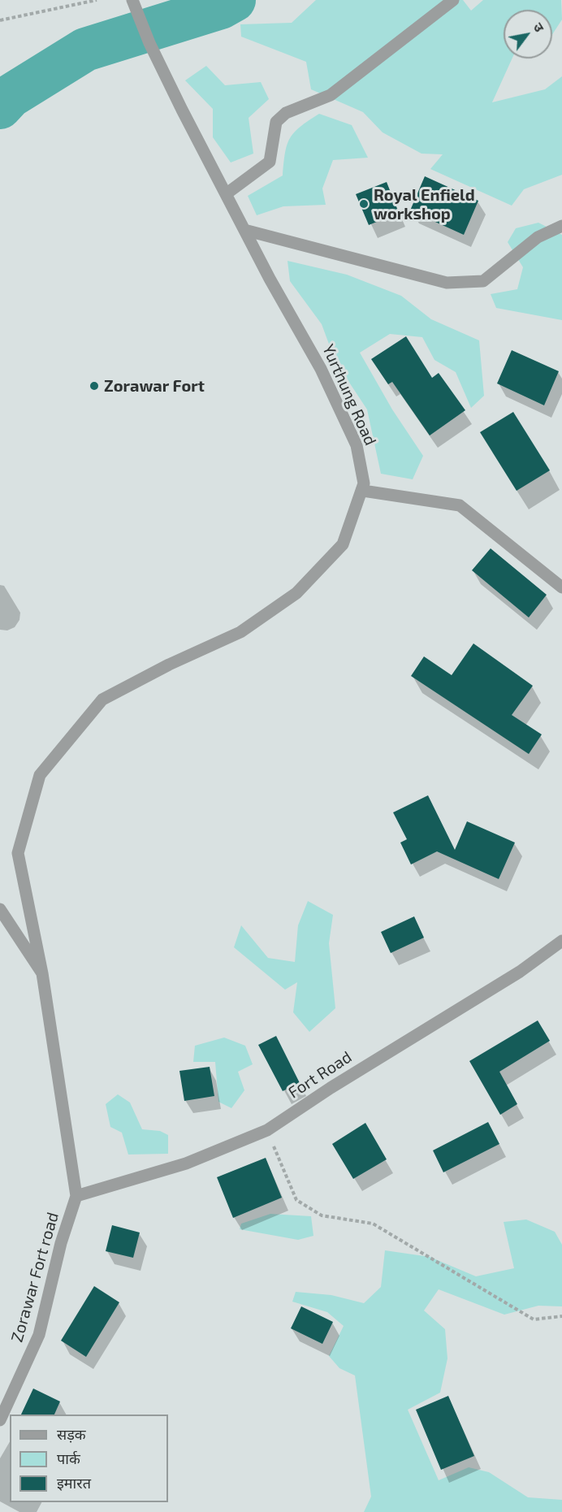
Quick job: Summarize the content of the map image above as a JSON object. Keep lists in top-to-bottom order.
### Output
{
  "streets": {
    "street": ["Yurthung Road", "Fort Road", "Zorawar Fort road"]
  },
  "crossings": [
    ["Yurthung Road", "Fort Road"],
    ["Yurthung Road", "Zorawar Fort road"],
    ["Fort Road", "Zorawar Fort road"]
  ],
  "places": ["Royal Enfield workshop", "Zorawar Fort"],
  "legend": ["सड़क", "पार्क", "इमारत"],
  "north": "top right"
}
